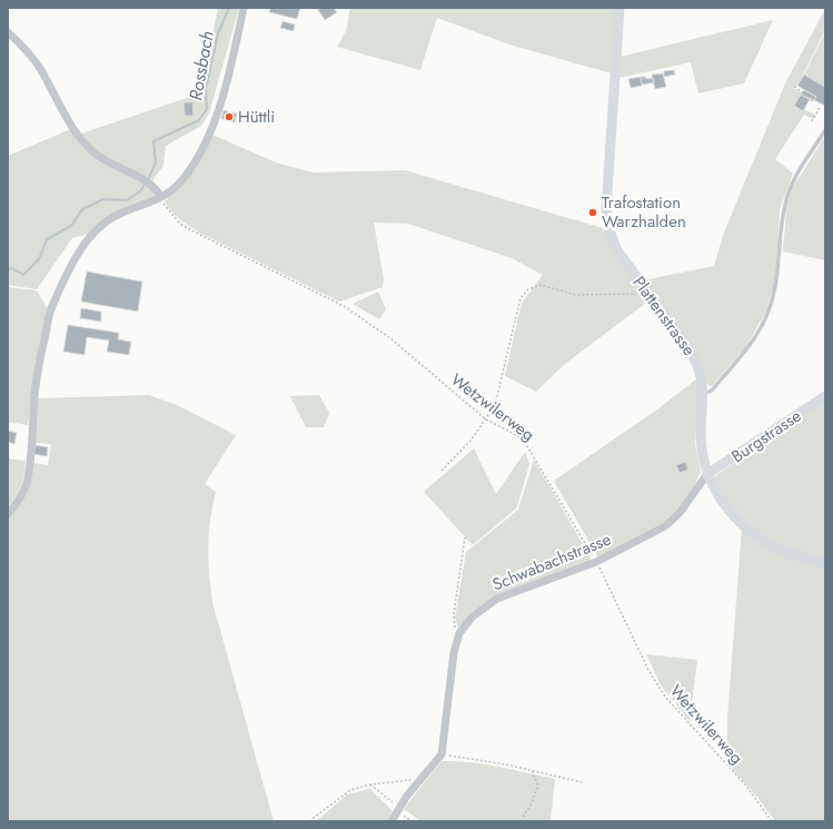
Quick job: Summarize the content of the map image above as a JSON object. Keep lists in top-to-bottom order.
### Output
{
  "streets": {
    "street": ["Plattenstrasse", "Burgstrasse", "Schwabachstrasse"],
    "path": ["Wetzwilerweg"]
  },
  "crossings": [
    ["Plattenstrasse", "Burgstrasse"],
    ["Plattenstrasse", "Schwabachstrasse"],
    ["Wetzwilerweg", "Schwabachstrasse"],
    ["Burgstrasse", "Schwabachstrasse"]
  ],
  "water": ["Rossbach"],
  "places": ["Hüttli", "Trafostation Warzhalden"]
}
